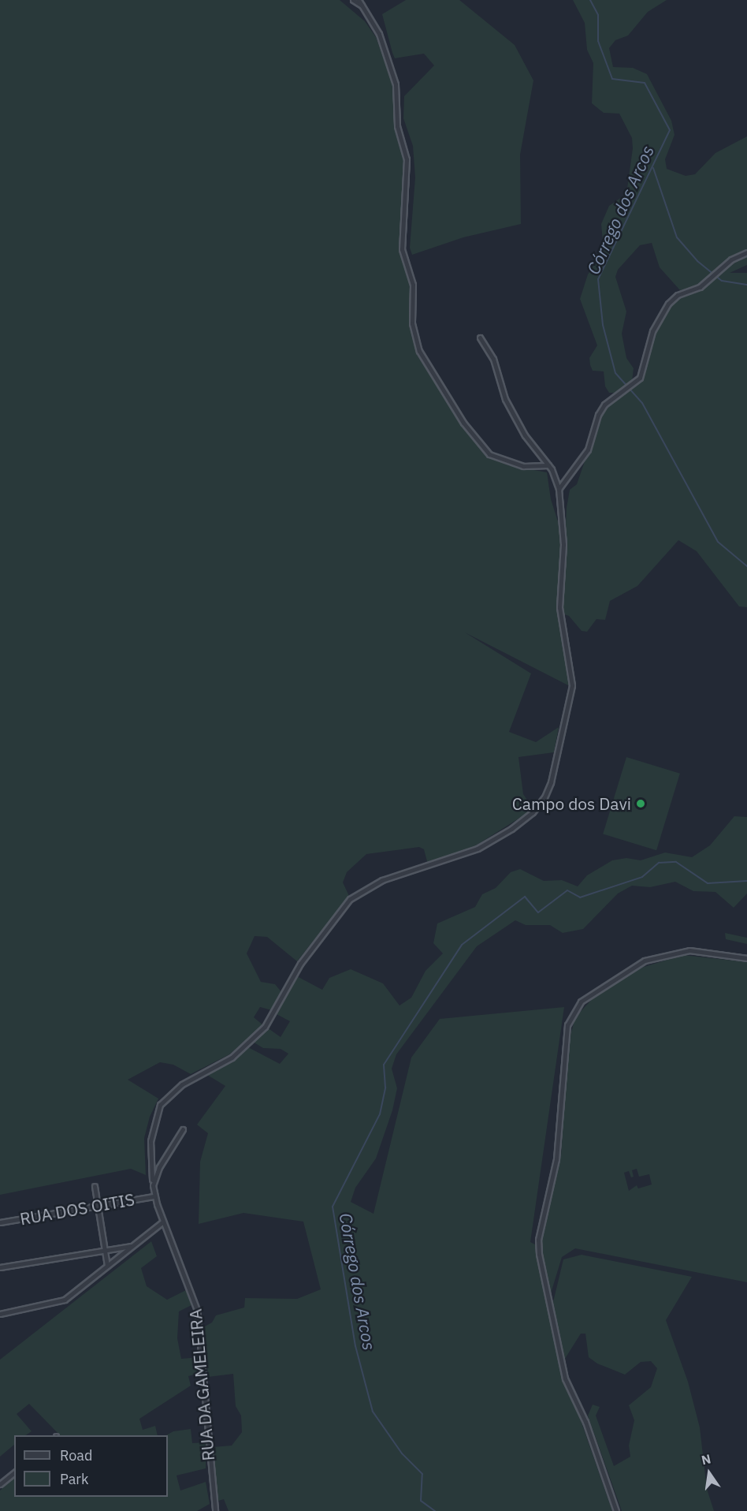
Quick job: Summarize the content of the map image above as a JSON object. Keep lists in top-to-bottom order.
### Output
{
  "streets": {
    "street": ["RUA DOS OITIS", "RUA DA GAMELEIRA"]
  },
  "crossings": [
    ["RUA DOS OITIS", "RUA DA GAMELEIRA"]
  ],
  "water": ["Córrego dos Arcos"],
  "places": ["Campo dos Davi"],
  "legend": ["Road", "Park"],
  "north": "top"
}
